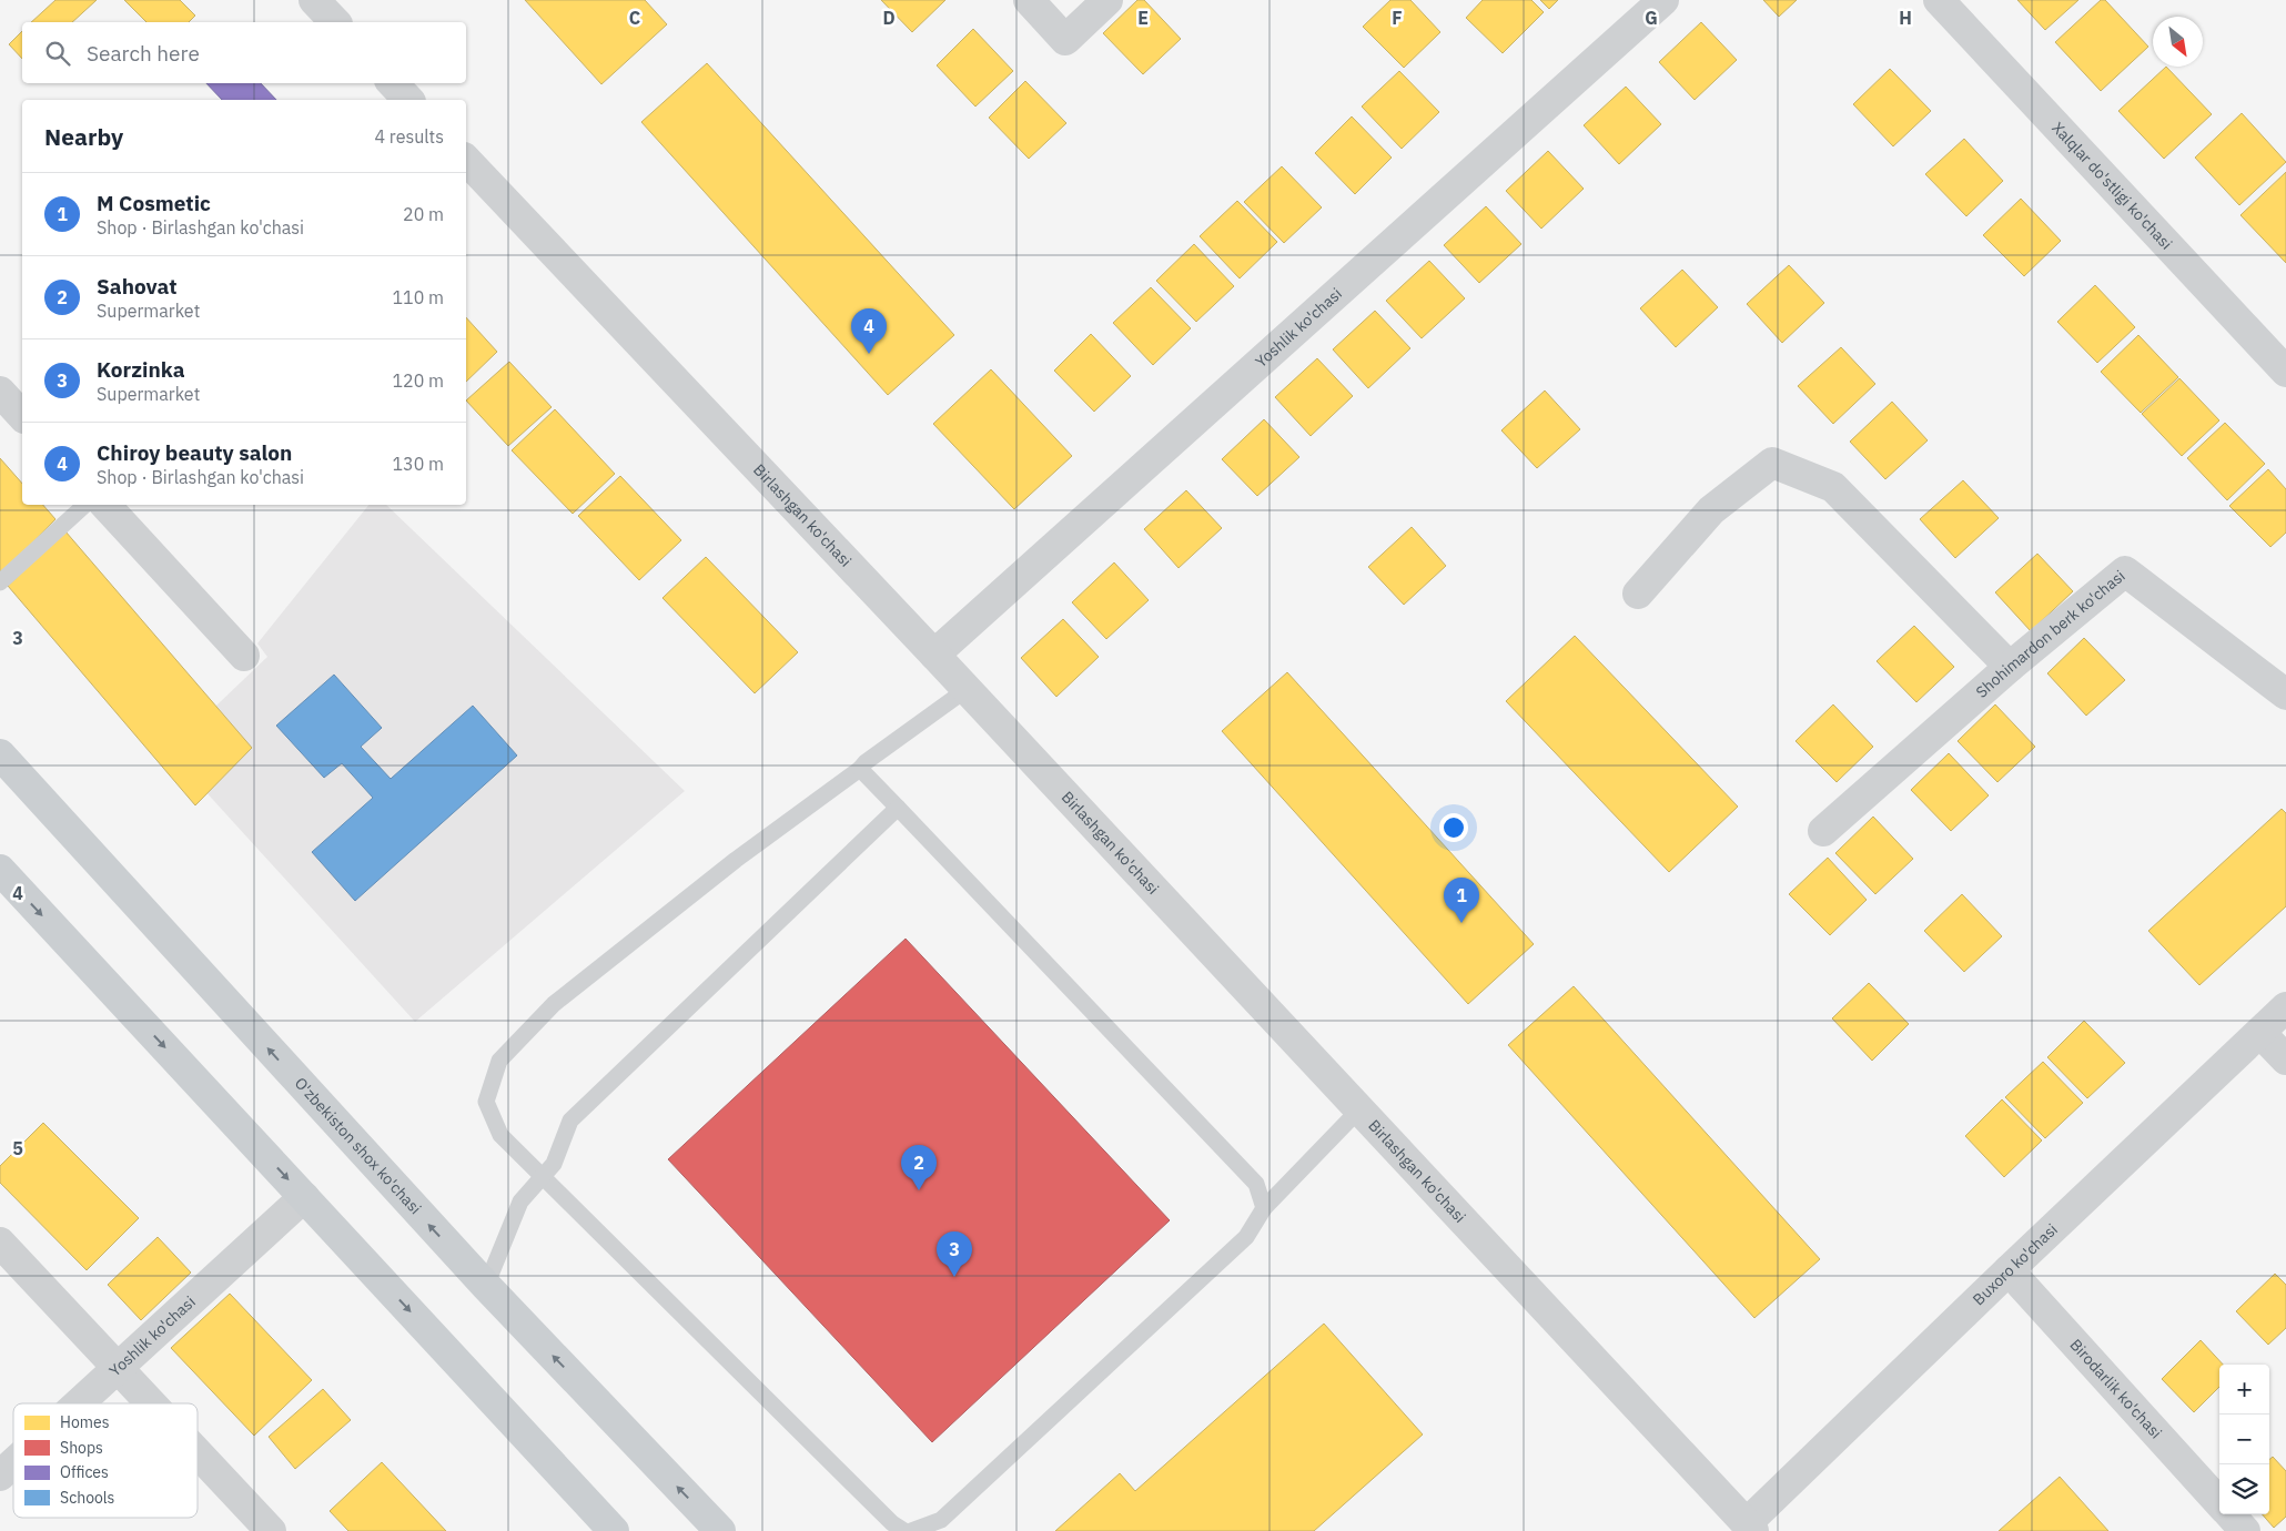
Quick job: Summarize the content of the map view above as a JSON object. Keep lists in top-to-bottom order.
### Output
{
  "streets": {
    "main road": ["O'zbekiston shox ko'chasi"],
    "street": [
      "Xalqlar do'stligi ko'chasi",
      "Yoshlik ko'chasi",
      "Birlashgan ko'chasi",
      "Shohimardon berk ko'chasi",
      "Buxoro ko'chasi",
      "Birodarlik ko'chasi"
    ]
  },
  "crossings": [
    ["Yoshlik ko'chasi", "Birlashgan ko'chasi"],
    ["Birlashgan ko'chasi", "Buxoro ko'chasi"],
    ["Buxoro ko'chasi", "Birodarlik ko'chasi"]
  ],
  "legend": [
    "Homes",
    "Shops",
    "Offices",
    "Schools"
  ],
  "north": "bottom right",
  "page": {
    "search": "Search here",
    "heading": ["Nearby", "4 results"],
    "list": [
      {
        "mark": "1",
        "name": "M Cosmetic",
        "note": "Shop · Birlashgan ko'chasi",
        "value": "20 m"
      },
      {
        "mark": "2",
        "name": "Sahovat",
        "note": "Supermarket",
        "value": "110 m"
      },
      {
        "mark": "3",
        "name": "Korzinka",
        "note": "Supermarket",
        "value": "120 m"
      },
      {
        "mark": "4",
        "name": "Chiroy beauty salon",
        "note": "Shop · Birlashgan ko'chasi",
        "value": "130 m"
      }
    ],
    "pins": [
      "4",
      "1",
      "2",
      "3"
    ],
    "map_buttons": ["+", "−"]
  },
  "grid": {
    "columns": [
      "C",
      "D",
      "E",
      "F",
      "G",
      "H"
    ],
    "rows": ["3", "4", "5"]
  }
}
